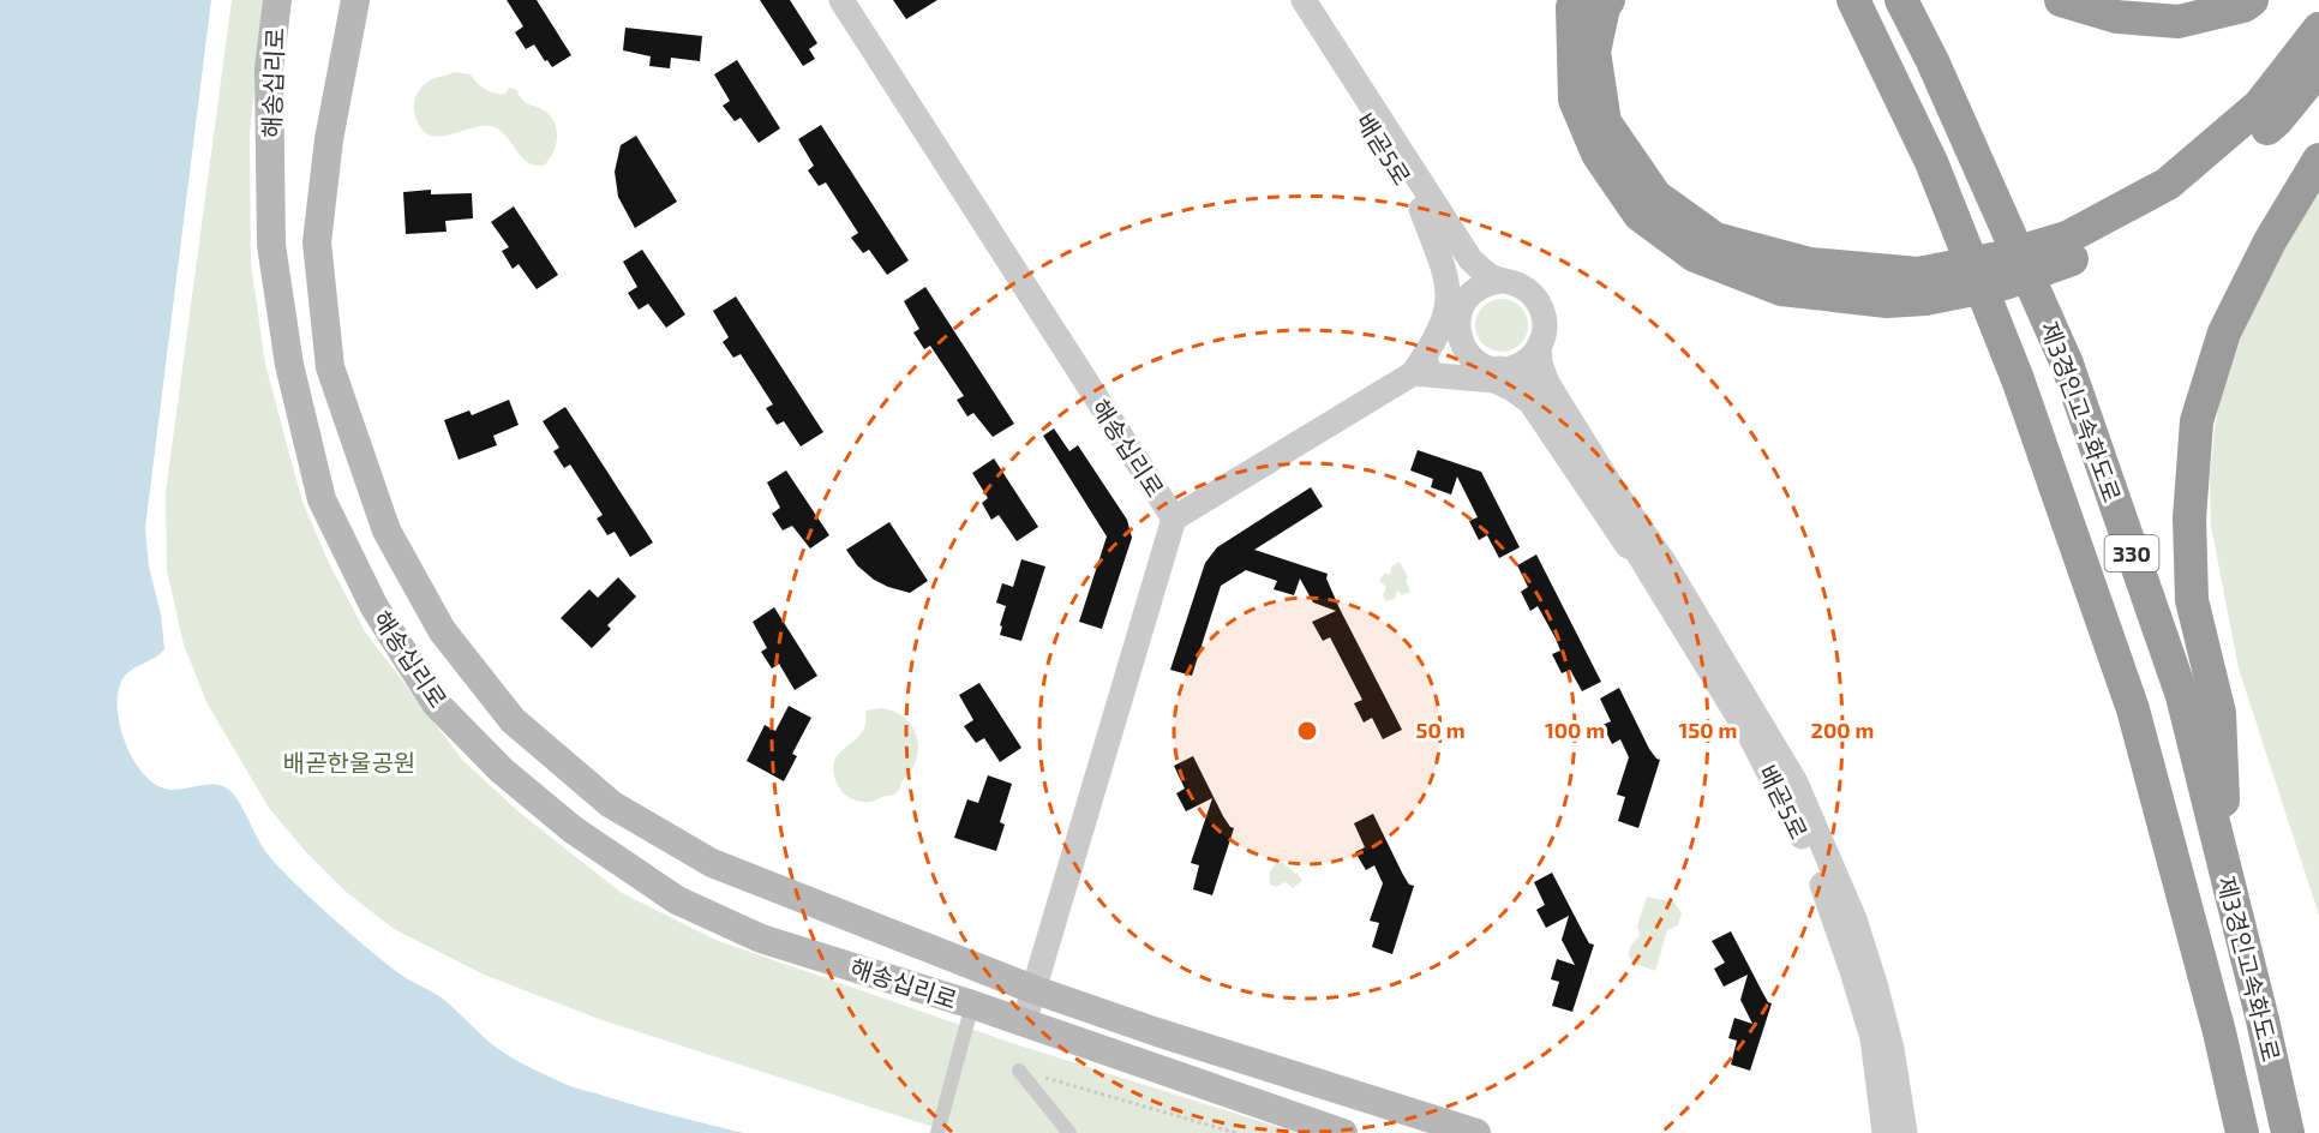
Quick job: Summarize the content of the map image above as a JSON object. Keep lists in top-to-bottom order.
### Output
{
  "streets": {
    "highway": ["제3경인고속화도로", "330"],
    "main road": ["해송십리로"],
    "street": ["배곧5로"]
  },
  "parks": ["배곧한울공원"],
  "rings": [
    "50 m",
    "100 m",
    "150 m",
    "200 m"
  ]
}
